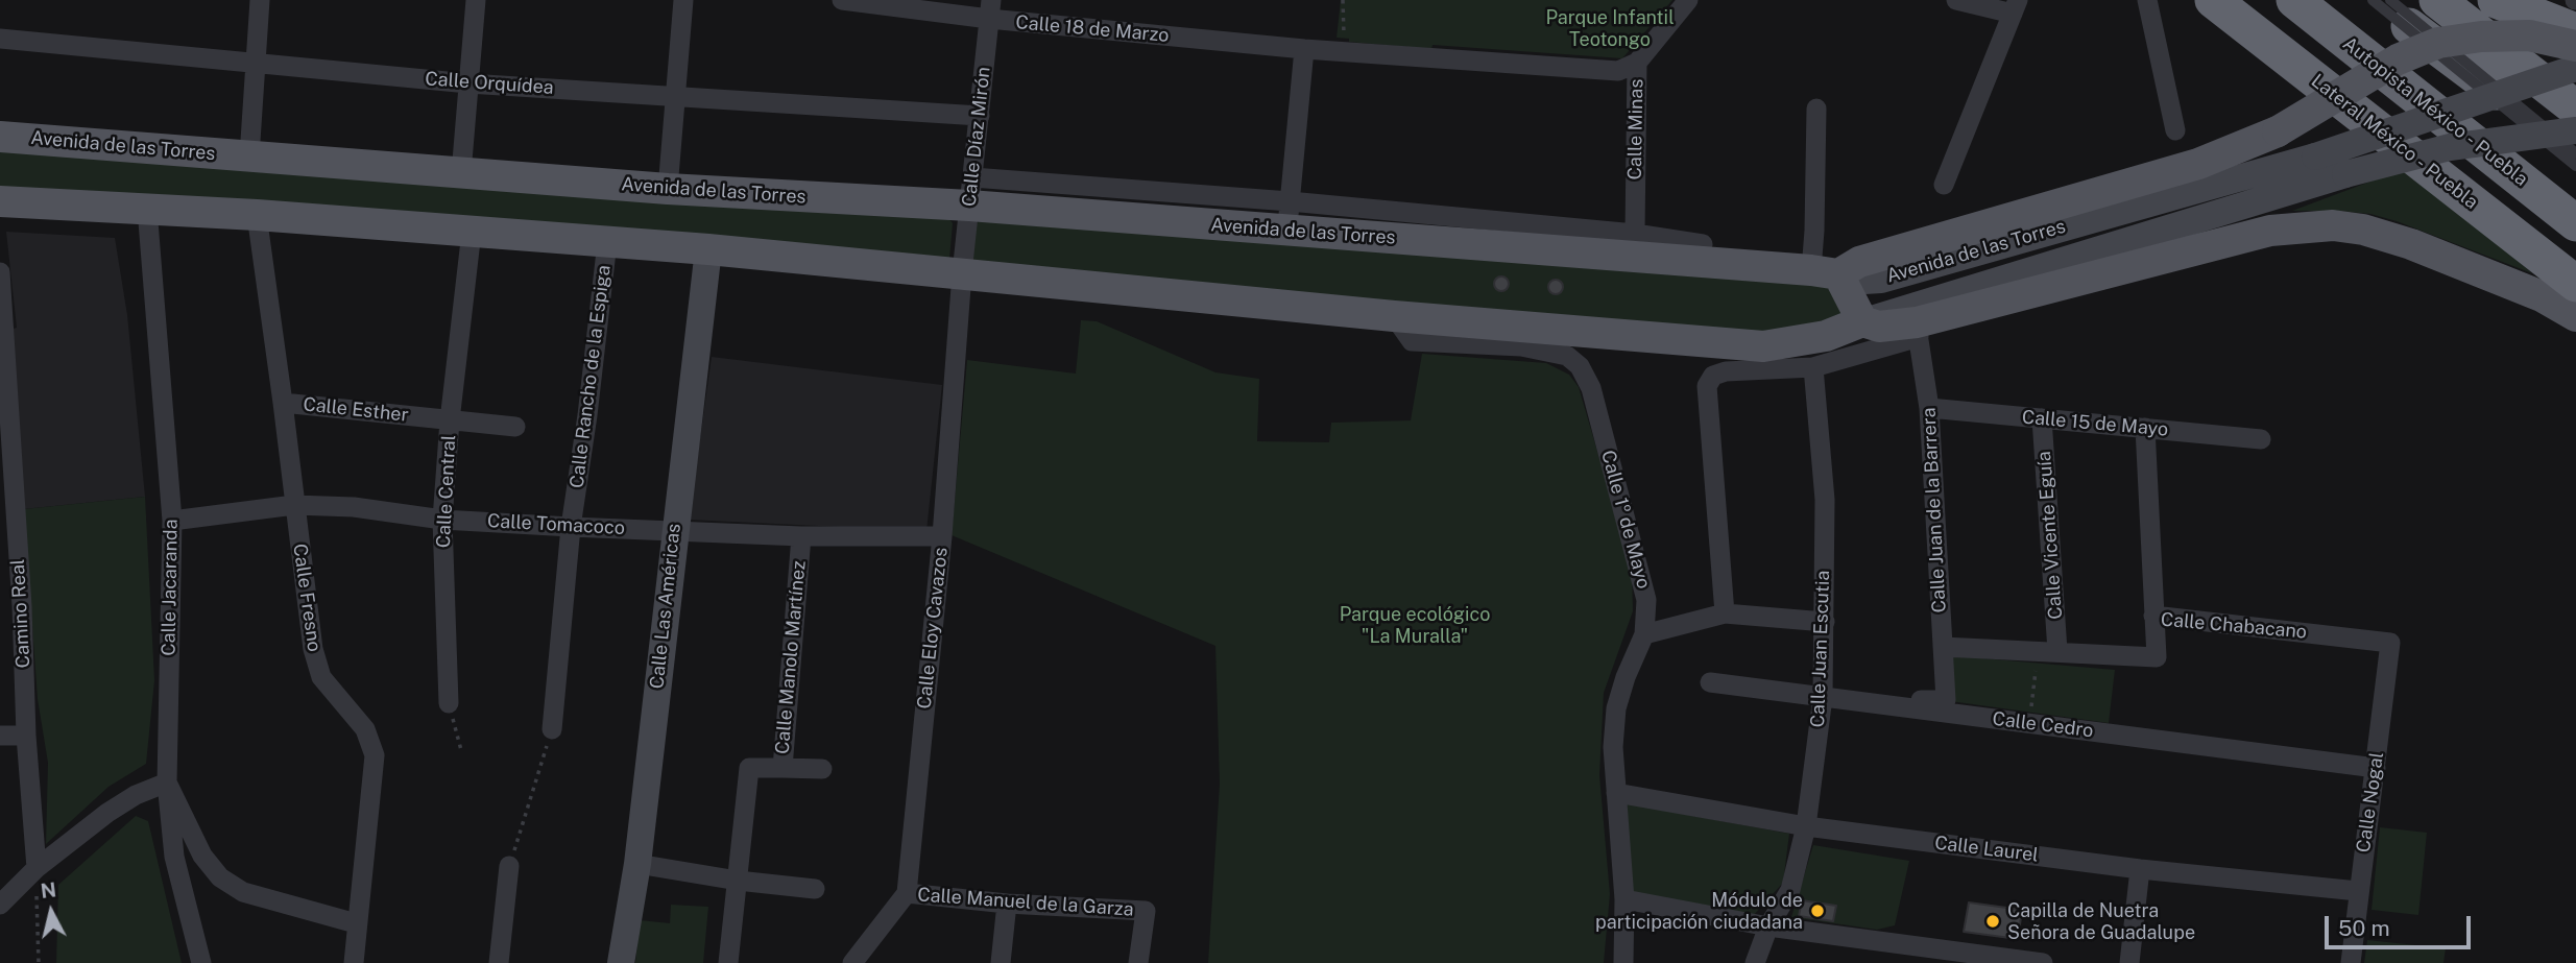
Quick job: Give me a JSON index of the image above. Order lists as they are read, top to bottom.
{
  "streets": {
    "highway": ["Autopista México - Puebla", "Lateral México - Puebla"],
    "main road": ["Avenida de las Torres", "Calle Las Américas"],
    "street": [
      "Calle 18 de Marzo",
      "Calle Orquídea",
      "Calle Minas",
      "Calle Díaz Mirón",
      "Calle Rancho de la Espiga",
      "Calle Esther",
      "Calle 15 de Mayo",
      "Calle Central",
      "Calle Juan de la Barrera",
      "Calle 1º de Mayo",
      "Calle Tomacoco",
      "Calle Vicente Eguía",
      "Calle Jacaranda",
      "Calle Fresno",
      "Camino Real",
      "Calle Chabacano",
      "Calle Eloy Cavazos",
      "Calle Juan Escutia",
      "Calle Manolo Martínez",
      "Calle Cedro",
      "Calle Nogal",
      "Calle Laurel",
      "Calle Manuel de la Garza"
    ]
  },
  "crossings": [
    ["Calle 18 de Marzo", "Calle Minas"],
    ["Calle 18 de Marzo", "Calle Díaz Mirón"],
    ["Calle Orquídea", "Calle Díaz Mirón"],
    ["Calle Díaz Mirón", "Avenida de las Torres"],
    ["Calle Díaz Mirón", "Calle Eloy Cavazos"],
    ["Avenida de las Torres", "Calle Rancho de la Espiga"],
    ["Avenida de las Torres", "Calle Central"],
    ["Avenida de las Torres", "Calle 1º de Mayo"],
    ["Avenida de las Torres", "Calle Jacaranda"],
    ["Avenida de las Torres", "Calle Fresno"],
    ["Avenida de las Torres", "Calle Las Américas"],
    ["Avenida de las Torres", "Calle Eloy Cavazos"],
    ["Calle Rancho de la Espiga", "Calle Tomacoco"],
    ["Calle Esther", "Calle Central"],
    ["Calle Esther", "Calle Fresno"],
    ["Calle 15 de Mayo", "Calle Juan de la Barrera"],
    ["Calle 15 de Mayo", "Calle Vicente Eguía"],
    ["Calle Central", "Calle Tomacoco"],
    ["Calle Juan de la Barrera", "Calle Chabacano"],
    ["Calle Juan de la Barrera", "Calle Cedro"],
    ["Calle 1º de Mayo", "Calle Laurel"],
    ["Calle Tomacoco", "Calle Jacaranda"],
    ["Calle Tomacoco", "Calle Fresno"],
    ["Calle Tomacoco", "Calle Las Américas"],
    ["Calle Tomacoco", "Calle Eloy Cavazos"],
    ["Calle Tomacoco", "Calle Manolo Martínez"],
    ["Calle Vicente Eguía", "Calle Chabacano"],
    ["Calle Chabacano", "Calle Nogal"],
    ["Calle Eloy Cavazos", "Calle Manuel de la Garza"],
    ["Calle Juan Escutia", "Calle Cedro"],
    ["Calle Juan Escutia", "Calle Laurel"],
    ["Calle Cedro", "Calle Nogal"],
    ["Calle Nogal", "Calle Laurel"]
  ],
  "parks": ["Parque Infantil Teotongo", "Parque ecológico \"La Muralla\""],
  "places": ["Módulo de participación ciudadana", "Capilla de Nuetra Señora de Guadalupe"],
  "scale_bar": "50 m",
  "north": "top"
}
